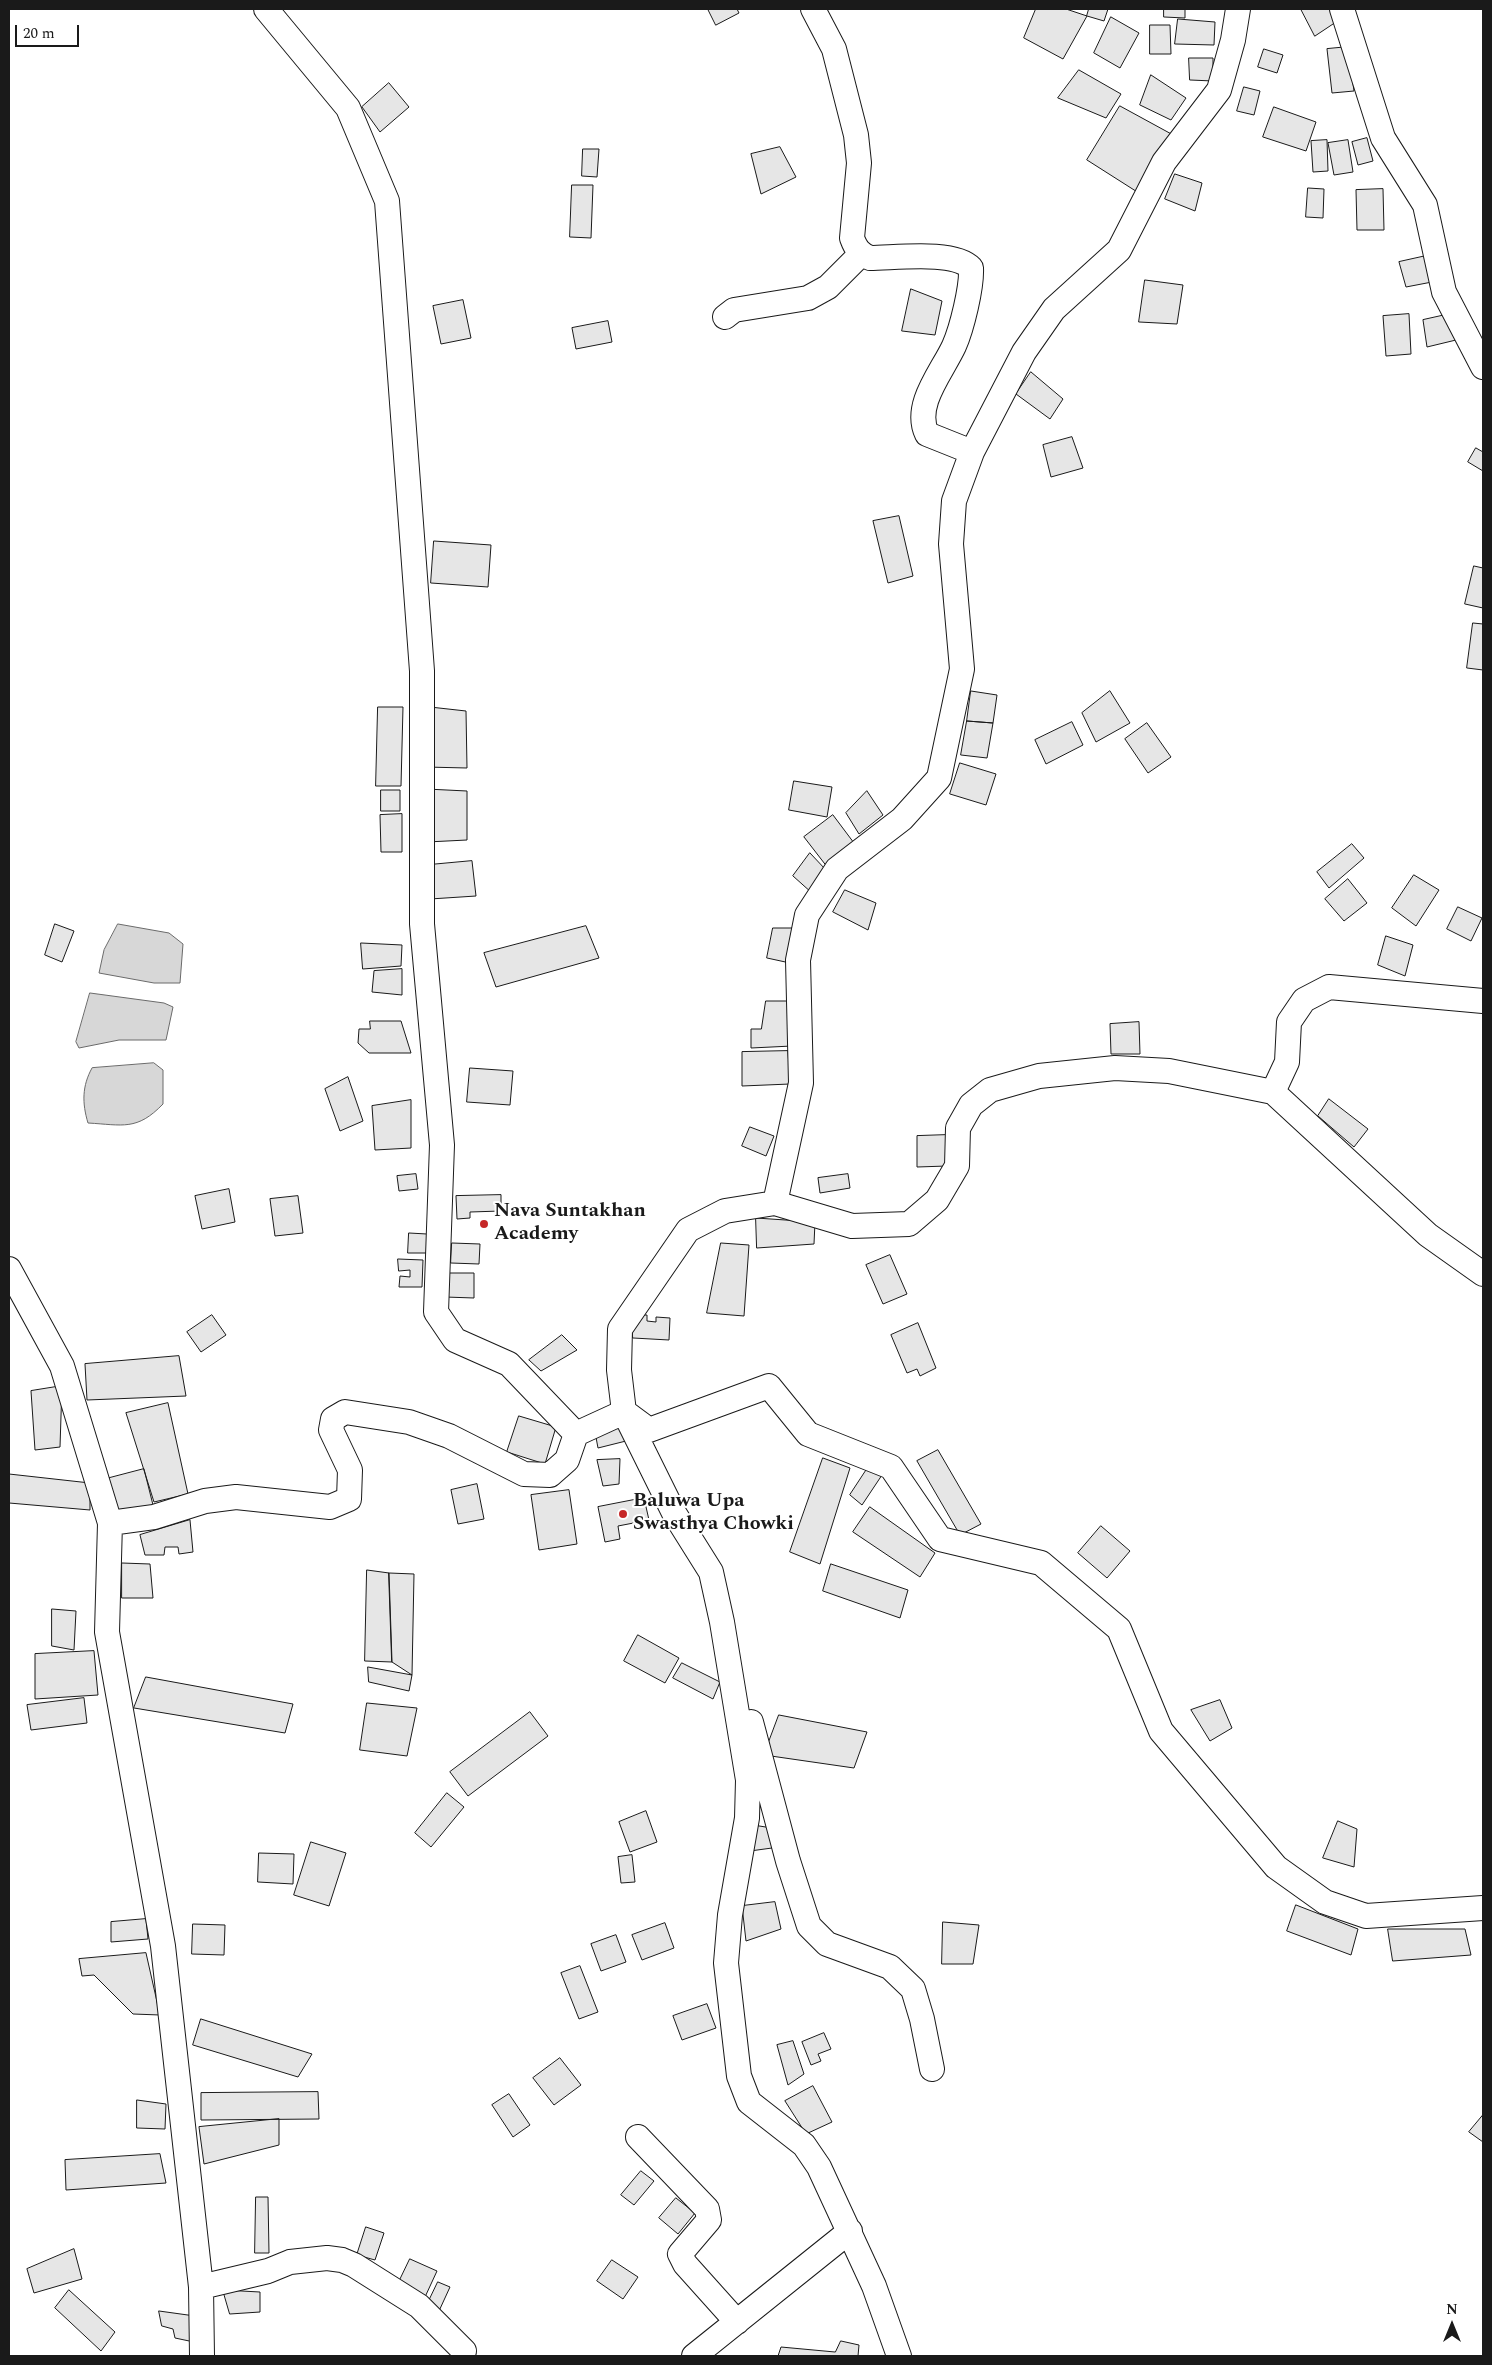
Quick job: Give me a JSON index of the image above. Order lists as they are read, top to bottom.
{
  "places": ["Nava Suntakhan Academy", "Baluwa Upa Swasthya Chowki"],
  "scale_bar": "20 m",
  "north": "top"
}
